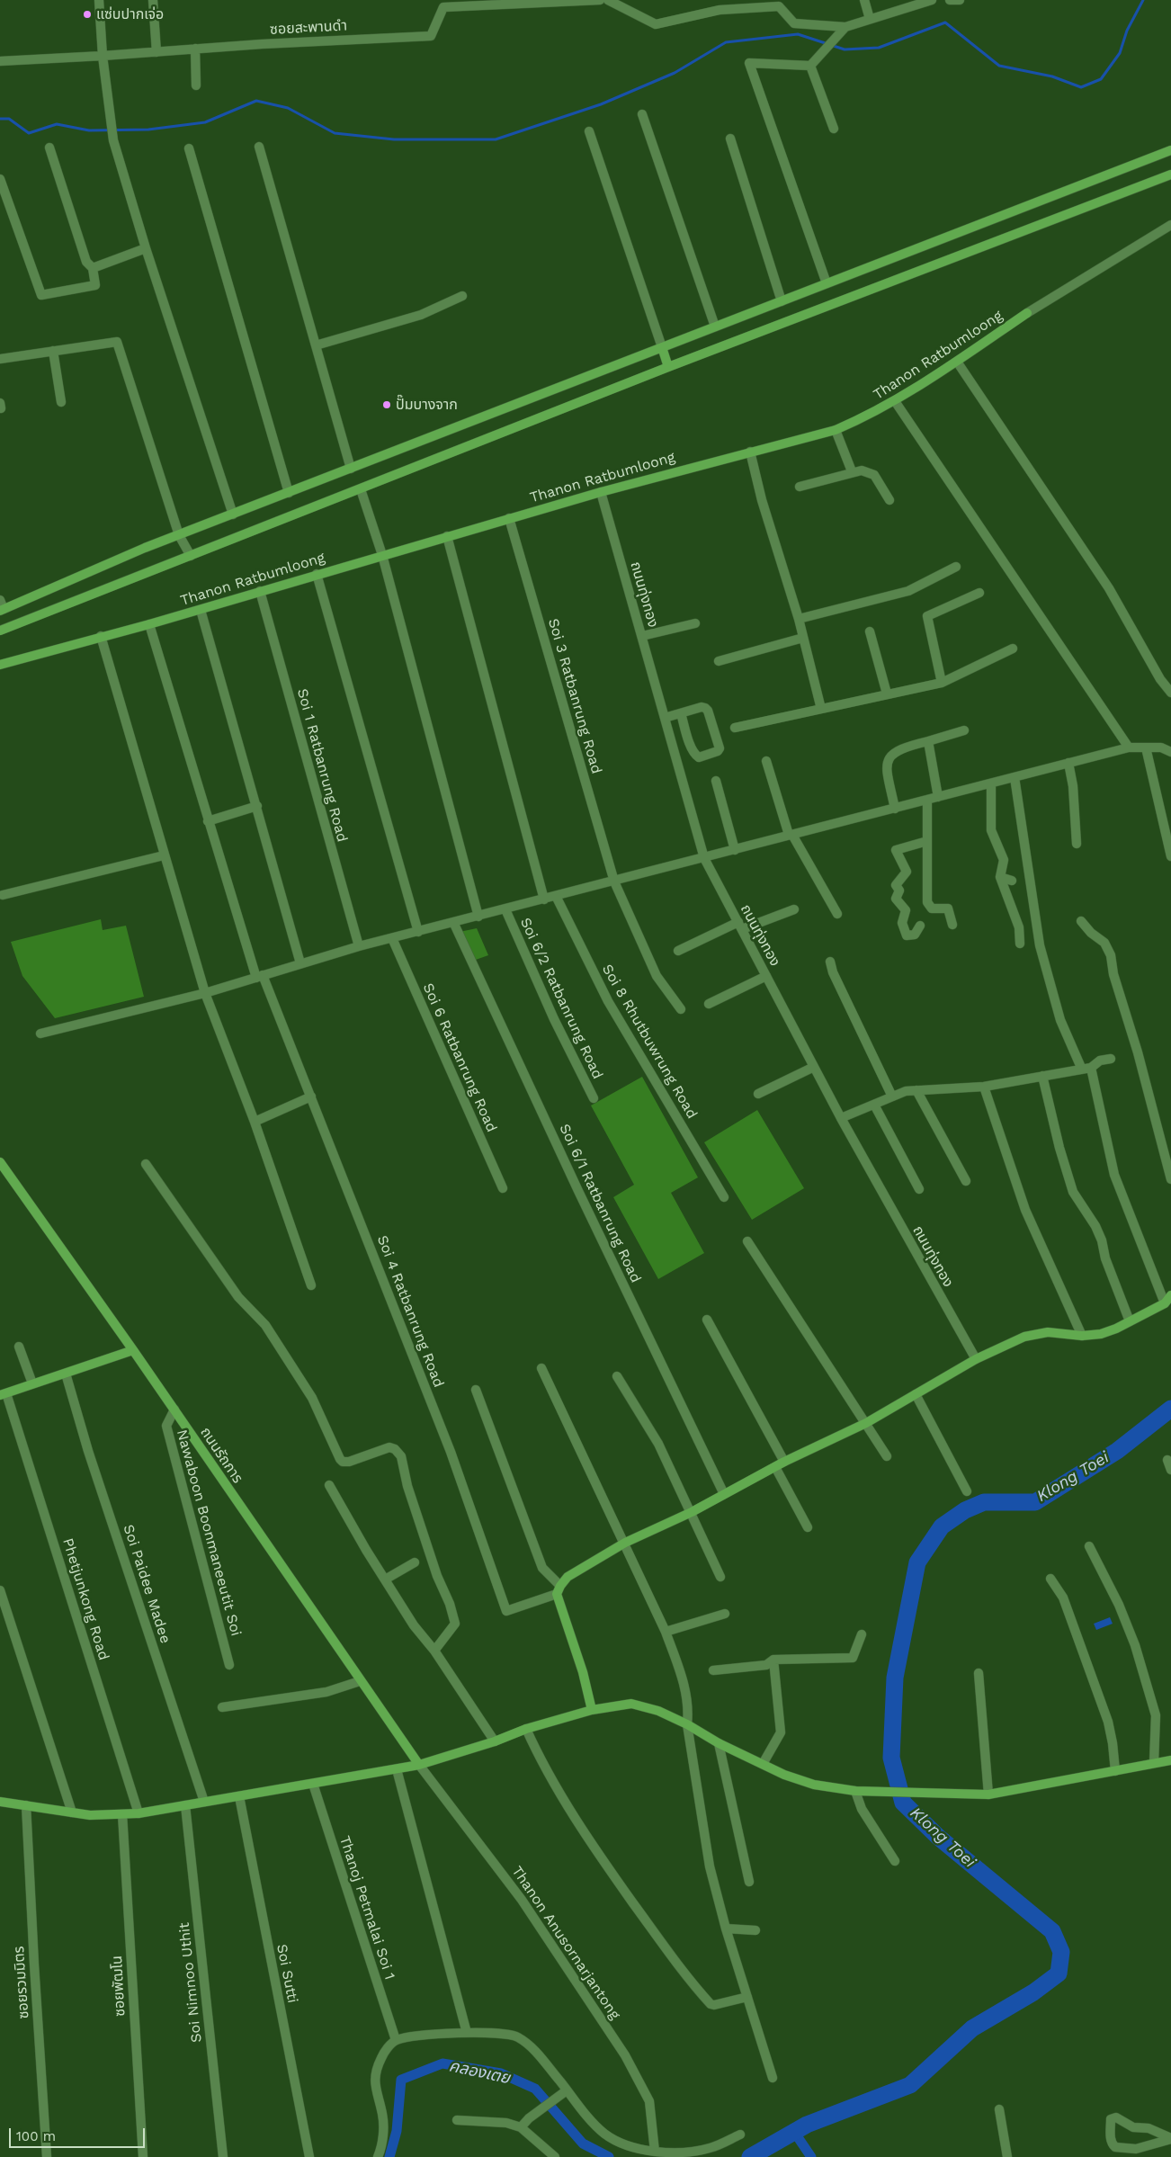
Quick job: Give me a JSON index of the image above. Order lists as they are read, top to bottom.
{
  "streets": {
    "street": [
      "ซอยสะพานดำ",
      "Thanon Ratbumloong",
      "ถนนทุ่งทอง",
      "Soi 3 Ratbanrung Road",
      "Soi 1 Ratbanrung Road",
      "Soi 6/2 Ratbanrung Road",
      "Soi 8 Rhutbuwrung Road",
      "Soi 6 Ratbanrung Road",
      "Soi 6/1 Ratbanrung Road",
      "Soi 4 Ratbanrung Road",
      "ถนนรัถการ",
      "Nawaboon Boonmaneeutit Soi",
      "Soi Paidee Madee",
      "Phetjunkong Road",
      "Thanoj Petmalai Soi 1",
      "Thanon Anusornarjantong",
      "Soi Sutti",
      "ซอยรวมมิตร",
      "Soi Nimnoo Uthit",
      "ซอยพัฒโน"
    ]
  },
  "crossings": [
    ["Thanon Ratbumloong", "ถนนทุ่งทอง"],
    ["Thanon Ratbumloong", "Soi 3 Ratbanrung Road"],
    ["Thanon Ratbumloong", "Soi 1 Ratbanrung Road"],
    ["Thanon Ratbumloong", "Soi 4 Ratbanrung Road"],
    ["ถนนรัถการ", "Nawaboon Boonmaneeutit Soi"],
    ["ถนนรัถการ", "Thanon Anusornarjantong"]
  ],
  "water": ["Klong Toei", "คลองเตย"],
  "places": ["แซ่บปากเจ่อ", "ปั๊มบางจาก"],
  "scale_bar": "100 m"
}
